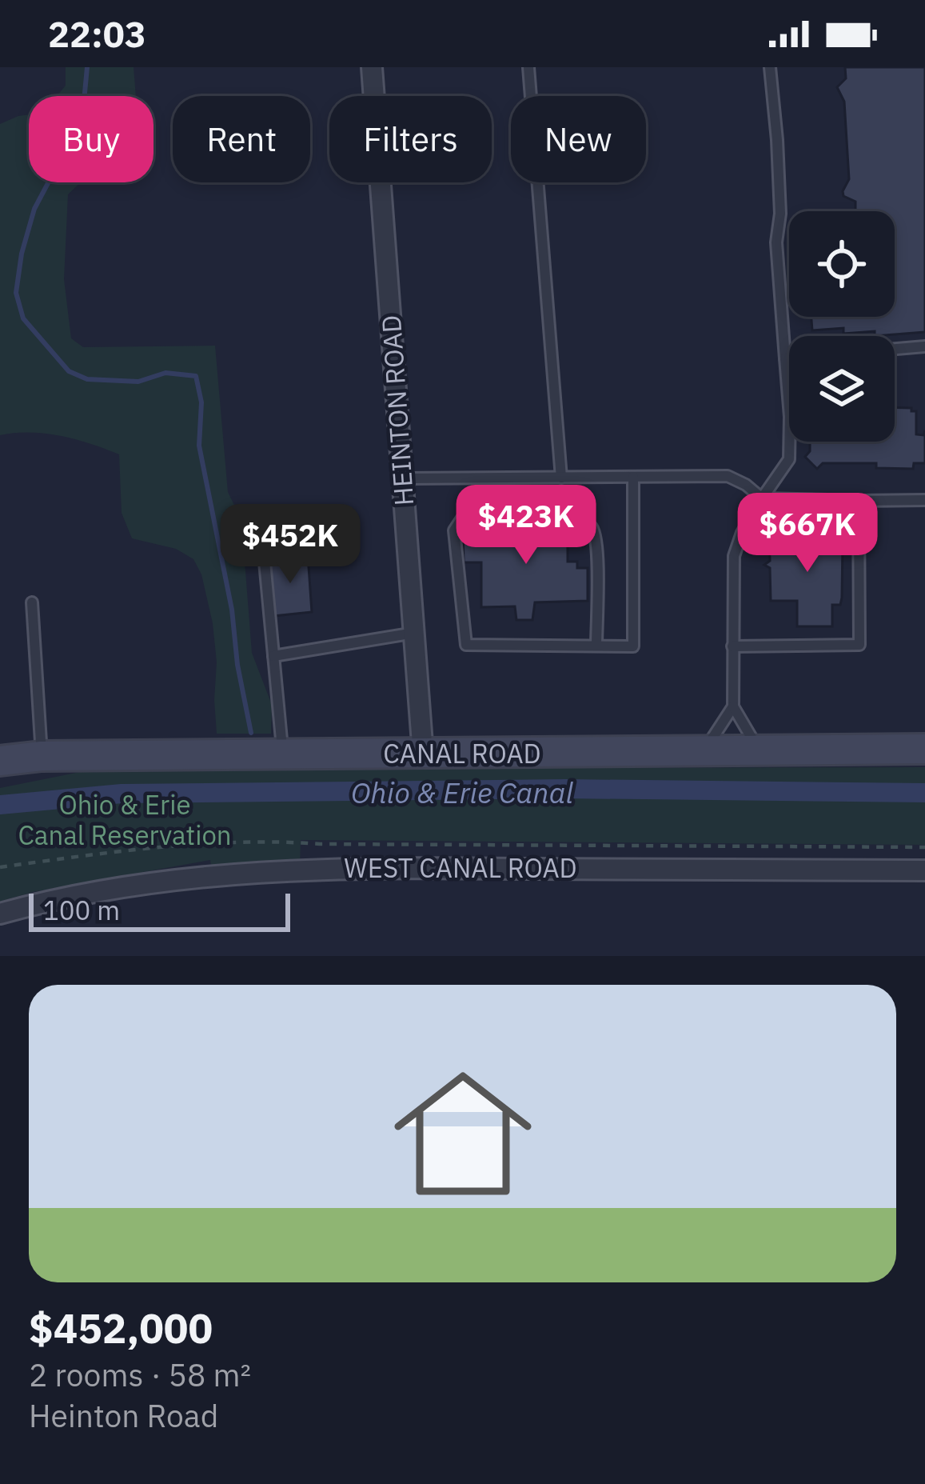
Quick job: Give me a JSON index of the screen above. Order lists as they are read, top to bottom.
{
  "streets": {
    "main road": ["CANAL ROAD"],
    "street": ["HEINTON ROAD", "WEST CANAL ROAD"]
  },
  "crossings": [
    ["HEINTON ROAD", "CANAL ROAD"]
  ],
  "water": ["Ohio & Erie Canal"],
  "parks": ["Ohio & Erie Canal Reservation"],
  "scale_bar": "100 m",
  "page": {
    "status": "22:03",
    "chip": [
      "Buy",
      "Rent",
      "Filters",
      "New"
    ],
    "price": ["$423K", "$667K", "$452K"],
    "scale": "100 m",
    "list": [
      {
        "name": "$452,000",
        "note": "2 rooms · 58 m² · Heinton Road"
      }
    ]
  }
}
